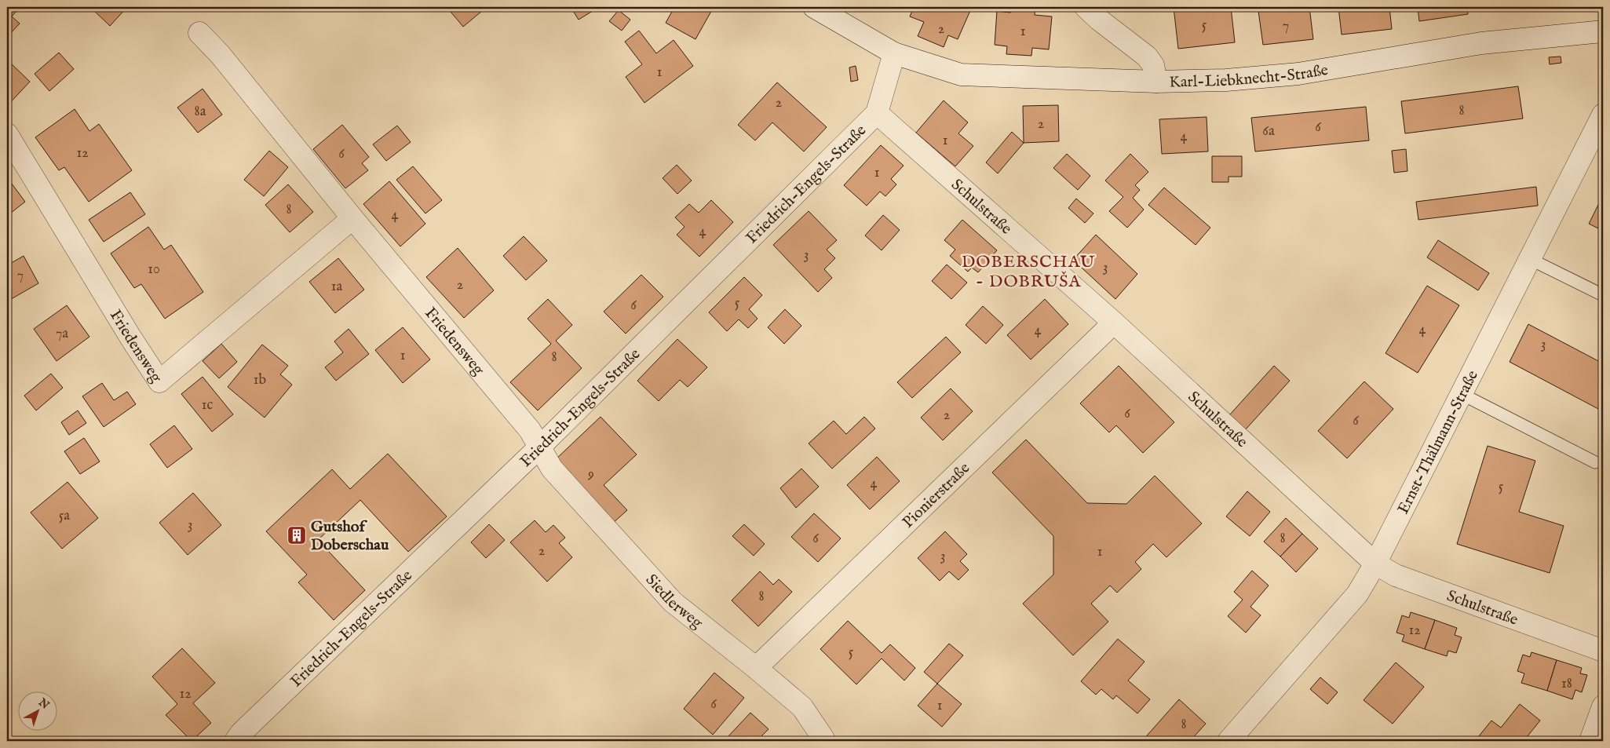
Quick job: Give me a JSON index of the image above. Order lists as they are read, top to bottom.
{
  "streets": {
    "street": [
      "Karl-Liebknecht-Straße",
      "Friedrich-Engels-Straße",
      "Schulstraße",
      "Friedensweg",
      "Ernst-Thälmann-Straße",
      "Pionierstraße",
      "Siedlerweg"
    ]
  },
  "crossings": [
    ["Karl-Liebknecht-Straße", "Friedrich-Engels-Straße"],
    ["Friedrich-Engels-Straße", "Schulstraße"],
    ["Friedrich-Engels-Straße", "Friedensweg"],
    ["Friedrich-Engels-Straße", "Siedlerweg"],
    ["Schulstraße", "Ernst-Thälmann-Straße"],
    ["Schulstraße", "Pionierstraße"],
    ["Friedensweg", "Siedlerweg"],
    ["Pionierstraße", "Siedlerweg"]
  ],
  "districts": ["DOBERSCHAU - DOBRUŠA"],
  "places": {
    "building": ["Gutshof Doberschau"]
  },
  "house_numbers": [
    "5",
    "7",
    "2",
    "1",
    "1",
    "2",
    "8",
    "8a",
    "2",
    "6",
    "6a",
    "4",
    "1",
    "12",
    "6",
    "1",
    "8",
    "4",
    "4",
    "3",
    "3",
    "10",
    "7",
    "2",
    "1a",
    "5",
    "6",
    "4",
    "4",
    "7a",
    "3",
    "1",
    "8",
    "1b",
    "1c",
    "6",
    "2",
    "6",
    "9",
    "4",
    "5",
    "5a",
    "3",
    "6",
    "8",
    "2",
    "1",
    "3",
    "8",
    "12",
    "5",
    "18",
    "12",
    "6",
    "1",
    "8"
  ],
  "north": "top right"
}
